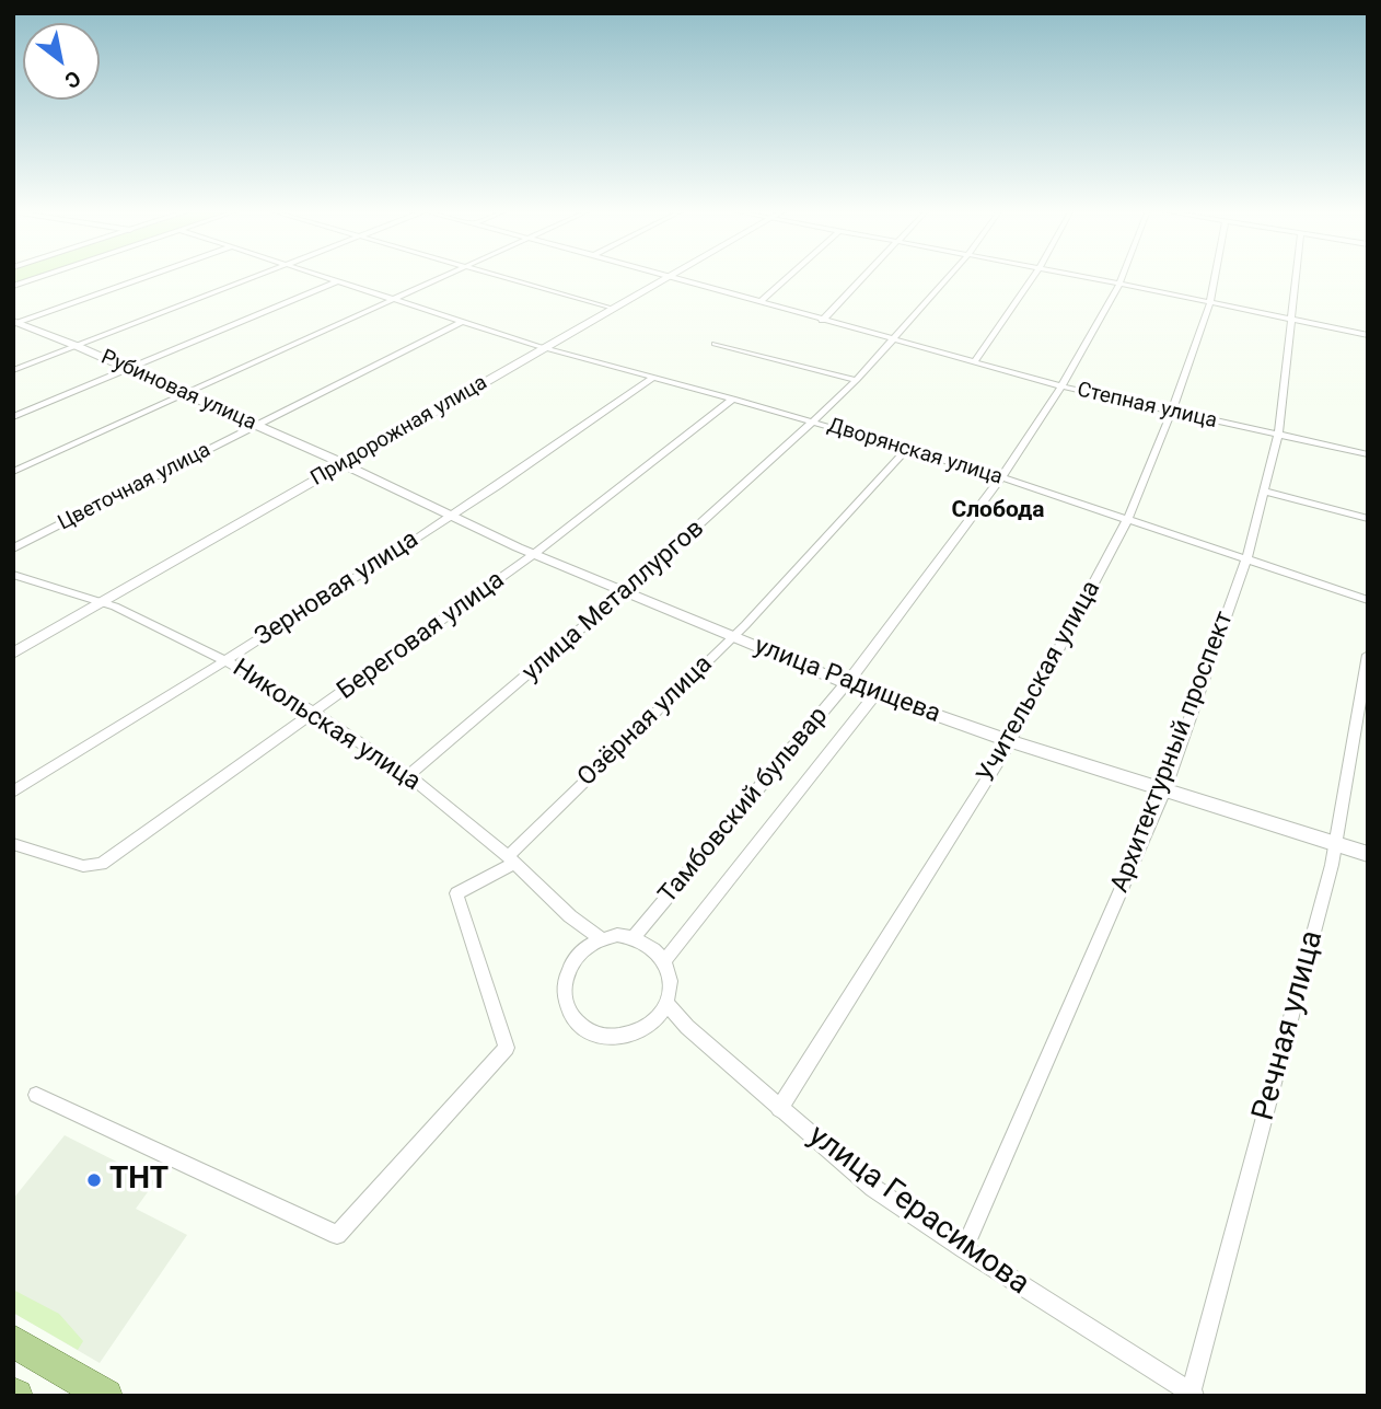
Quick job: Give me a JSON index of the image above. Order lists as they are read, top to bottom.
{
  "streets": {
    "street": [
      "Рубиновая улица",
      "Степная улица",
      "Придорожная улица",
      "Дворянская улица",
      "Цветочная улица",
      "Зерновая улица",
      "улица Металлургов",
      "Береговая улица",
      "улица Радищева",
      "Учительская улица",
      "Озёрная улица",
      "Никольская улица",
      "Архитектурный проспект",
      "Тамбовский бульвар",
      "Речная улица",
      "улица Герасимова"
    ]
  },
  "crossings": [
    ["Рубиновая улица", "Придорожная улица"],
    ["Рубиновая улица", "Цветочная улица"],
    ["Рубиновая улица", "улица Радищева"],
    ["Степная улица", "Придорожная улица"],
    ["Степная улица", "Учительская улица"],
    ["Степная улица", "Архитектурный проспект"],
    ["Степная улица", "Тамбовский бульвар"],
    ["Придорожная улица", "Дворянская улица"],
    ["Придорожная улица", "улица Радищева"],
    ["Придорожная улица", "Никольская улица"],
    ["Дворянская улица", "Цветочная улица"],
    ["Дворянская улица", "Зерновая улица"],
    ["Дворянская улица", "улица Металлургов"],
    ["Дворянская улица", "Береговая улица"],
    ["Дворянская улица", "Учительская улица"],
    ["Дворянская улица", "Озёрная улица"],
    ["Дворянская улица", "Архитектурный проспект"],
    ["Дворянская улица", "Тамбовский бульвар"],
    ["Зерновая улица", "улица Радищева"],
    ["Зерновая улица", "Никольская улица"],
    ["улица Металлургов", "улица Радищева"],
    ["улица Металлургов", "Никольская улица"],
    ["Береговая улица", "улица Радищева"],
    ["Береговая улица", "Никольская улица"],
    ["улица Радищева", "Учительская улица"],
    ["улица Радищева", "Озёрная улица"],
    ["улица Радищева", "Архитектурный проспект"],
    ["улица Радищева", "Тамбовский бульвар"],
    ["улица Радищева", "Речная улица"],
    ["Учительская улица", "улица Герасимова"],
    ["Озёрная улица", "Никольская улица"],
    ["Никольская улица", "Тамбовский бульвар"],
    ["Никольская улица", "улица Герасимова"],
    ["Архитектурный проспект", "улица Герасимова"],
    ["Тамбовский бульвар", "улица Герасимова"],
    ["Речная улица", "улица Герасимова"]
  ],
  "districts": ["Слобода"],
  "places": ["ТНТ"],
  "north": "bottom right"
}
